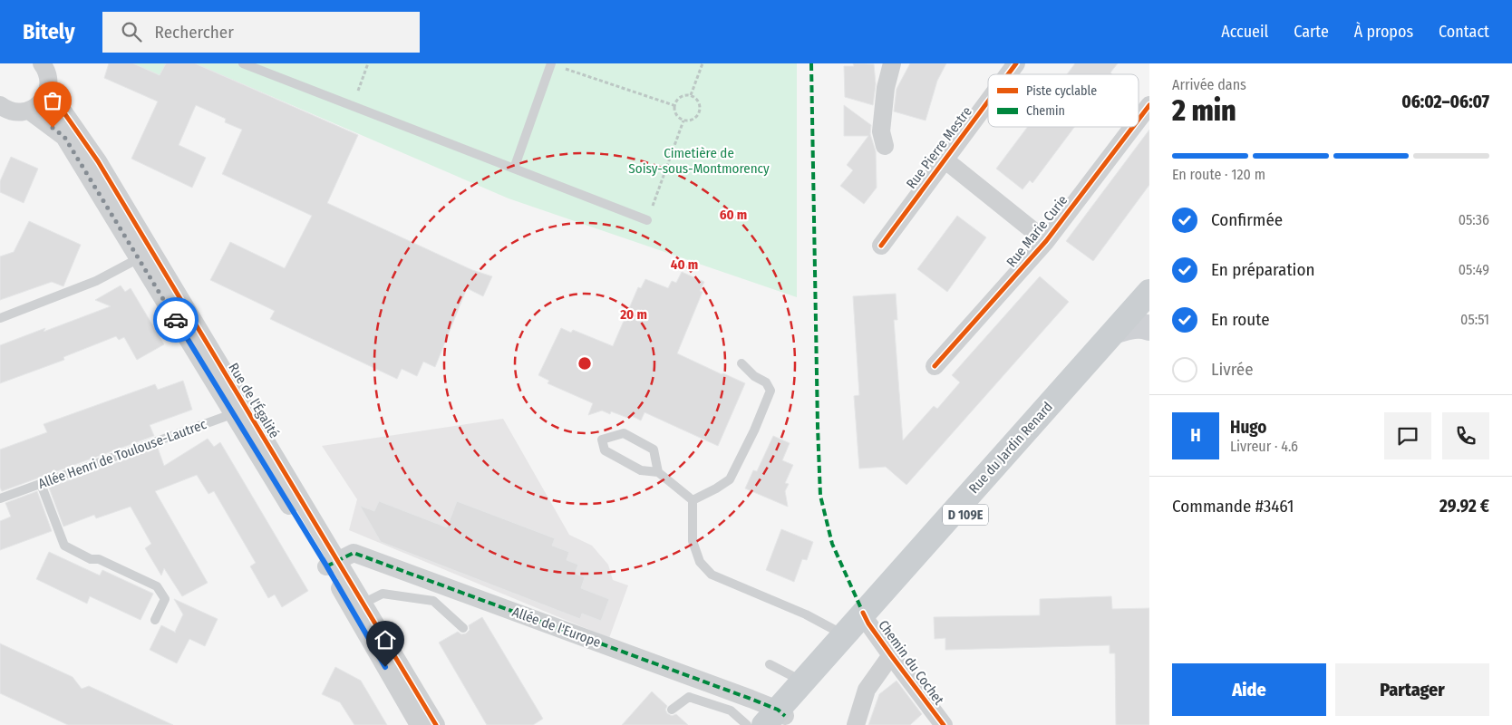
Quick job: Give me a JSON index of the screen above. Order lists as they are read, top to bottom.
{
  "streets": {
    "main road": ["Rue du Jardin Renard", "D 109E"],
    "street": [
      "Rue Pierre Mestre",
      "Rue Marie Curie",
      "Rue de l'Égalité",
      "Allée de l'Europe",
      "Chemin du Cochet"
    ],
    "lane": ["Allée Henri de Toulouse-Lautrec"]
  },
  "crossings": [
    ["Rue de l'Égalité", "Allée Henri de Toulouse-Lautrec"],
    ["Rue de l'Égalité", "Allée de l'Europe"],
    ["Rue du Jardin Renard", "Allée de l'Europe"],
    ["Rue du Jardin Renard", "Chemin du Cochet"]
  ],
  "parks": ["Cimetière de Soisy-sous-Montmorency"],
  "legend": ["Piste cyclable", "Chemin"],
  "page": {
    "header": "Bitely",
    "search": "Rechercher",
    "nav": [
      "Accueil",
      "Carte",
      "À propos",
      "Contact"
    ],
    "heading": ["2 min", "Arrivée dans", "06:02–06:07"],
    "panel": [
      "Hugo",
      "Livreur · 4.6",
      "Commande #3461",
      "29.92 €"
    ],
    "bar": "En route · 120 m",
    "list": [
      ["Confirmée", "05:36"],
      ["En préparation", "05:49"],
      ["En route", "05:51"],
      "Livrée"
    ],
    "round": "H",
    "buttons": ["Aide", "Partager"]
  },
  "rings": ["60 m", "40 m", "20 m"]
}
